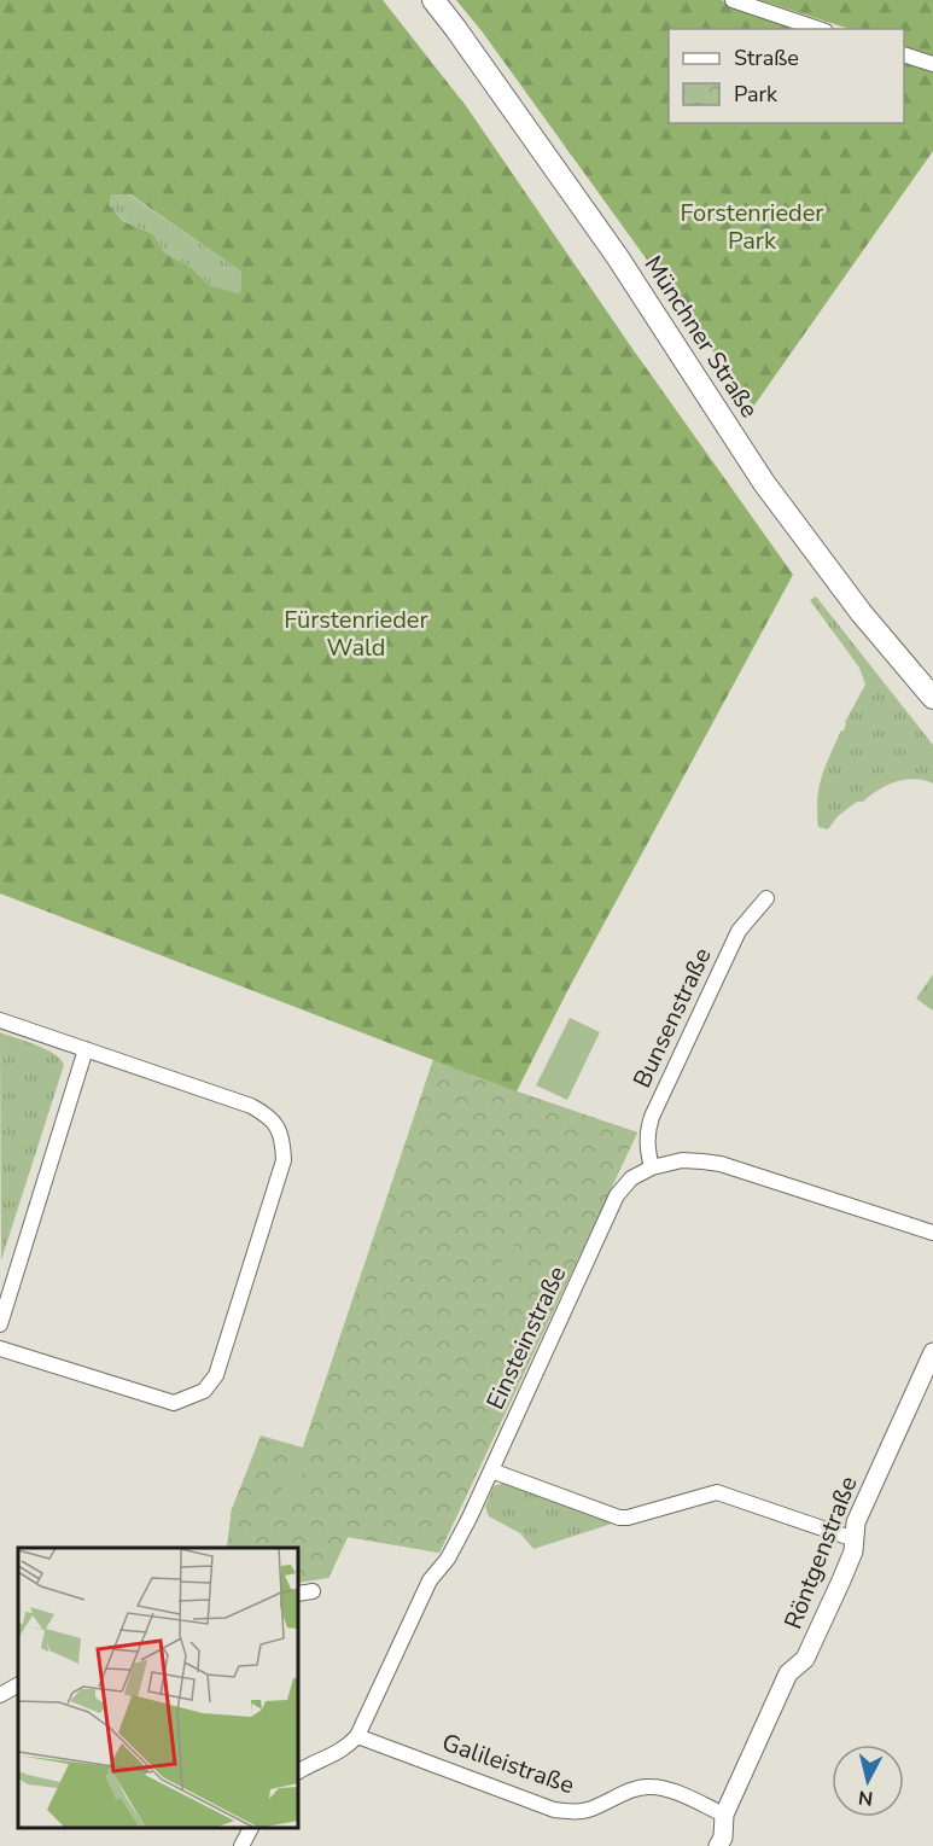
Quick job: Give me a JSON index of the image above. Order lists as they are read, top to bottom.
{
  "streets": {
    "main road": ["Münchner Straße"],
    "street": [
      "Bunsenstraße",
      "Einsteinstraße",
      "Röntgenstraße",
      "Galileistraße"
    ]
  },
  "crossings": [
    ["Bunsenstraße", "Einsteinstraße"],
    ["Einsteinstraße", "Galileistraße"],
    ["Röntgenstraße", "Galileistraße"]
  ],
  "parks": ["Forstenrieder Park", "Fürstenrieder Wald"],
  "legend": ["Straße", "Park"],
  "north": "bottom"
}
